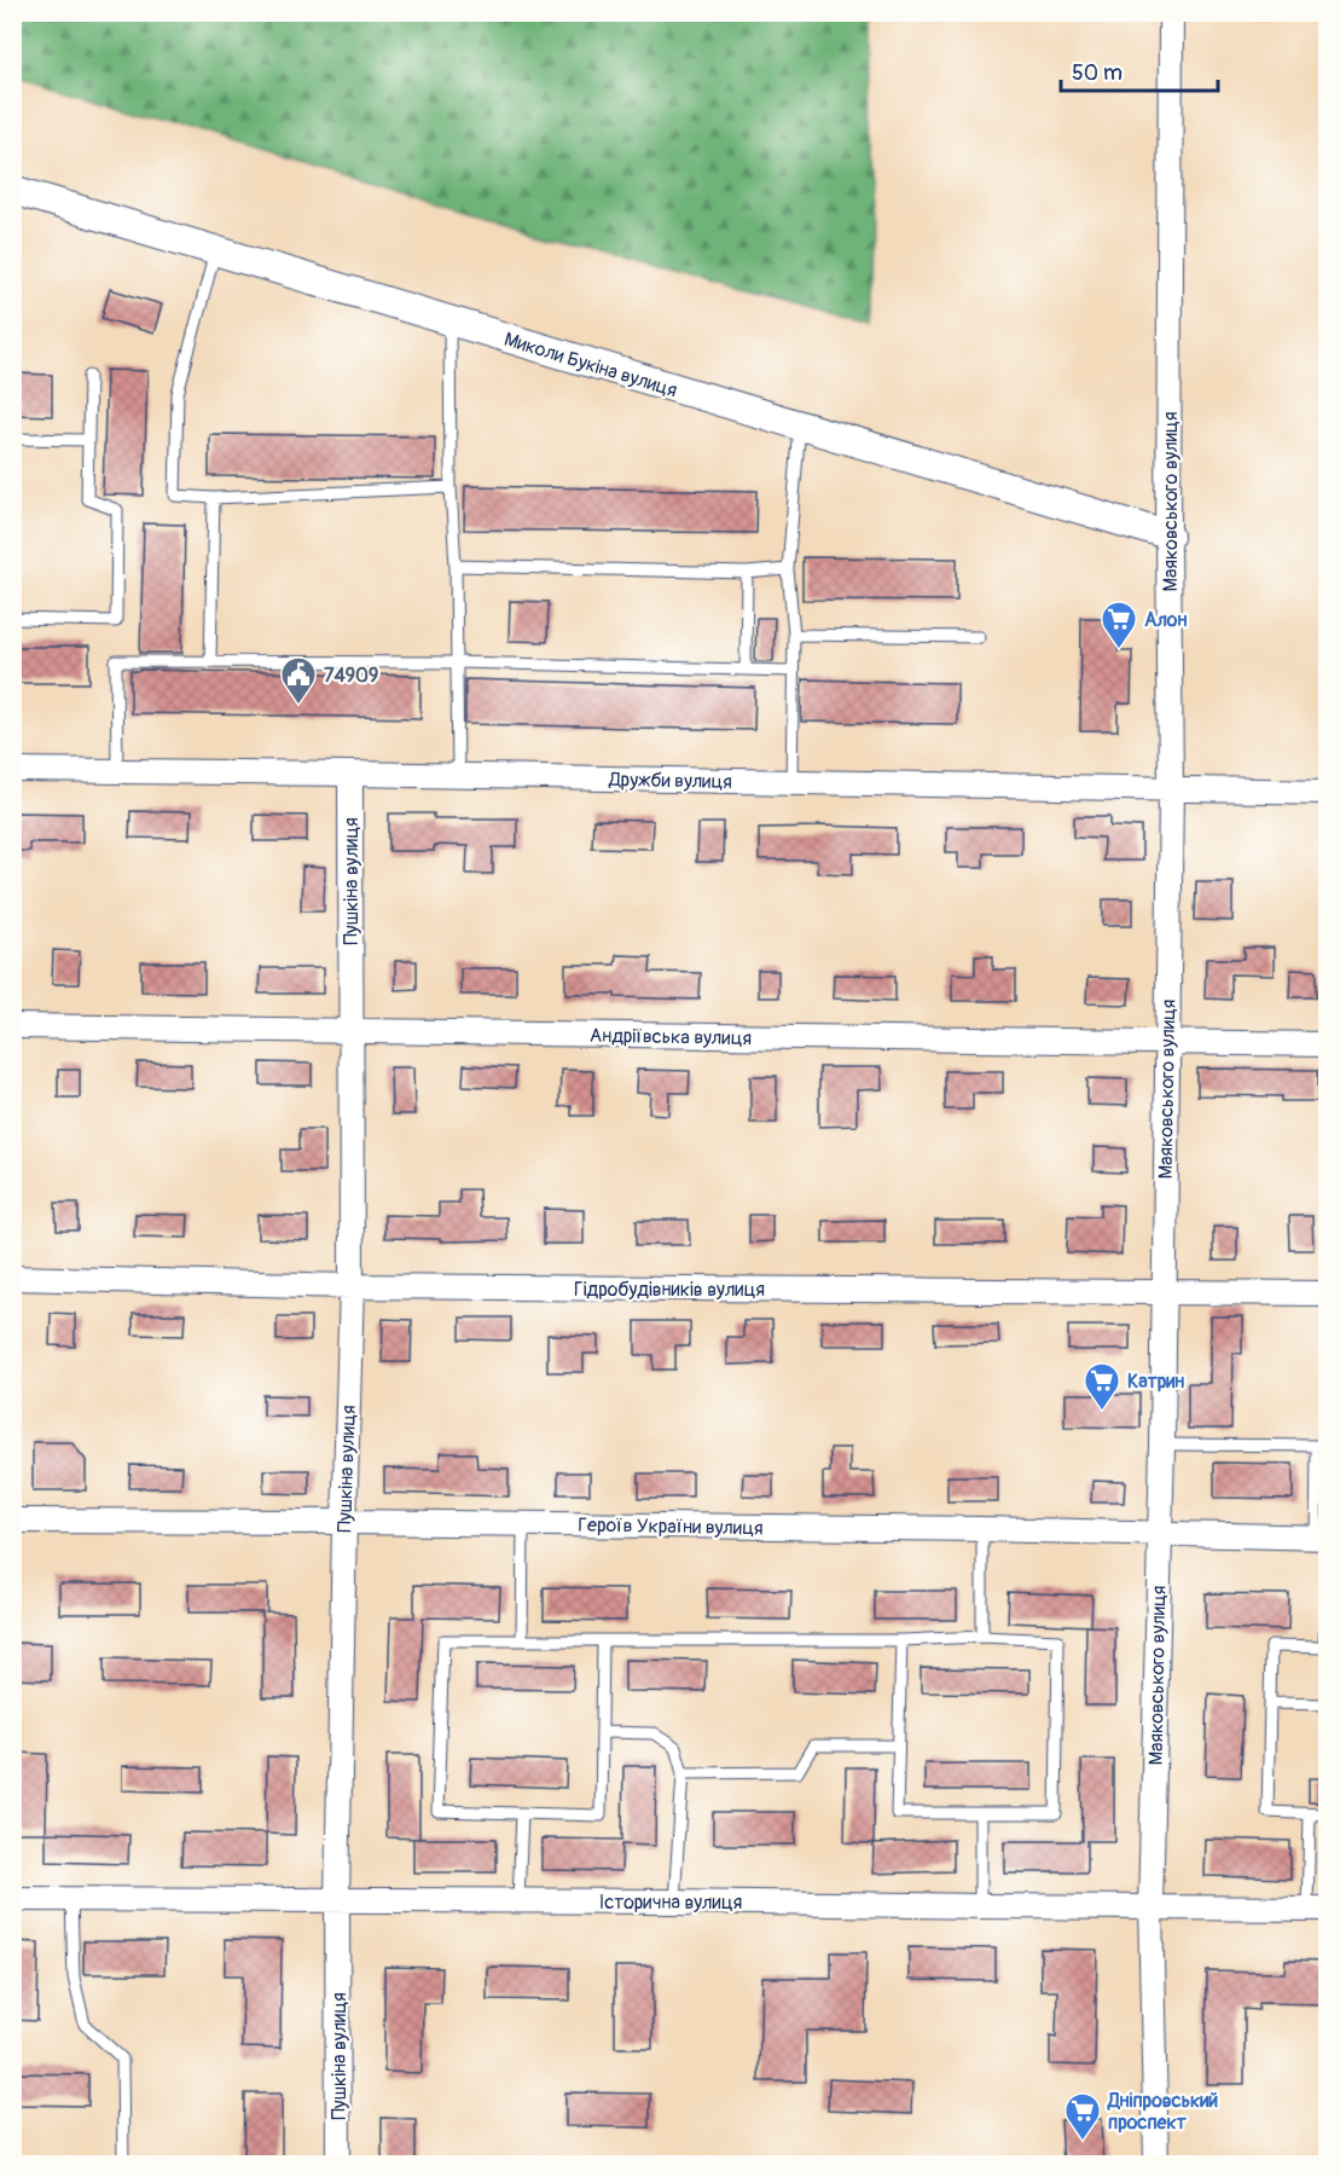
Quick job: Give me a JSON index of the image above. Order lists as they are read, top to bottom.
{
  "streets": {
    "street": [
      "Миколи Букіна вулиця",
      "Маяковського вулиця",
      "Дружби вулиця",
      "Пушкіна вулиця",
      "Андріївська вулиця",
      "Гідробудівників вулиця",
      "Героїв України вулиця",
      "Історична вулиця"
    ]
  },
  "crossings": [
    ["Миколи Букіна вулиця", "Маяковського вулиця"],
    ["Маяковського вулиця", "Дружби вулиця"],
    ["Маяковського вулиця", "Андріївська вулиця"],
    ["Маяковського вулиця", "Гідробудівників вулиця"],
    ["Маяковського вулиця", "Героїв України вулиця"],
    ["Маяковського вулиця", "Історична вулиця"],
    ["Дружби вулиця", "Пушкіна вулиця"],
    ["Пушкіна вулиця", "Андріївська вулиця"],
    ["Пушкіна вулиця", "Гідробудівників вулиця"],
    ["Пушкіна вулиця", "Героїв України вулиця"],
    ["Пушкіна вулиця", "Історична вулиця"]
  ],
  "places": {
    "supermarket": ["Алон", "Катрин", "Дніпровський проспект"],
    "public building": ["74909"]
  },
  "scale_bar": "50 m"
}
